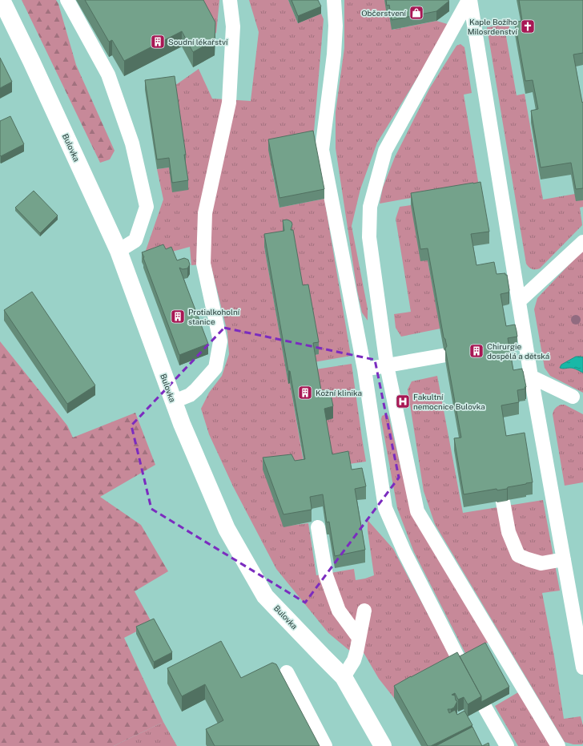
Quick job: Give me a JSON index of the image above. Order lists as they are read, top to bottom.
{
  "streets": {
    "street": ["Bulovka"]
  },
  "places": {
    "shop": ["Občerstvení"],
    "church": ["Kaple Božího Milosrdenství"],
    "building": [
      "Soudní lékařství",
      "Protialkoholní stanice",
      "Chirurgie dospělá a dětská",
      "Kožní klinika"
    ],
    "hospital": ["Fakultní nemocnice Bulovka"]
  }
}
